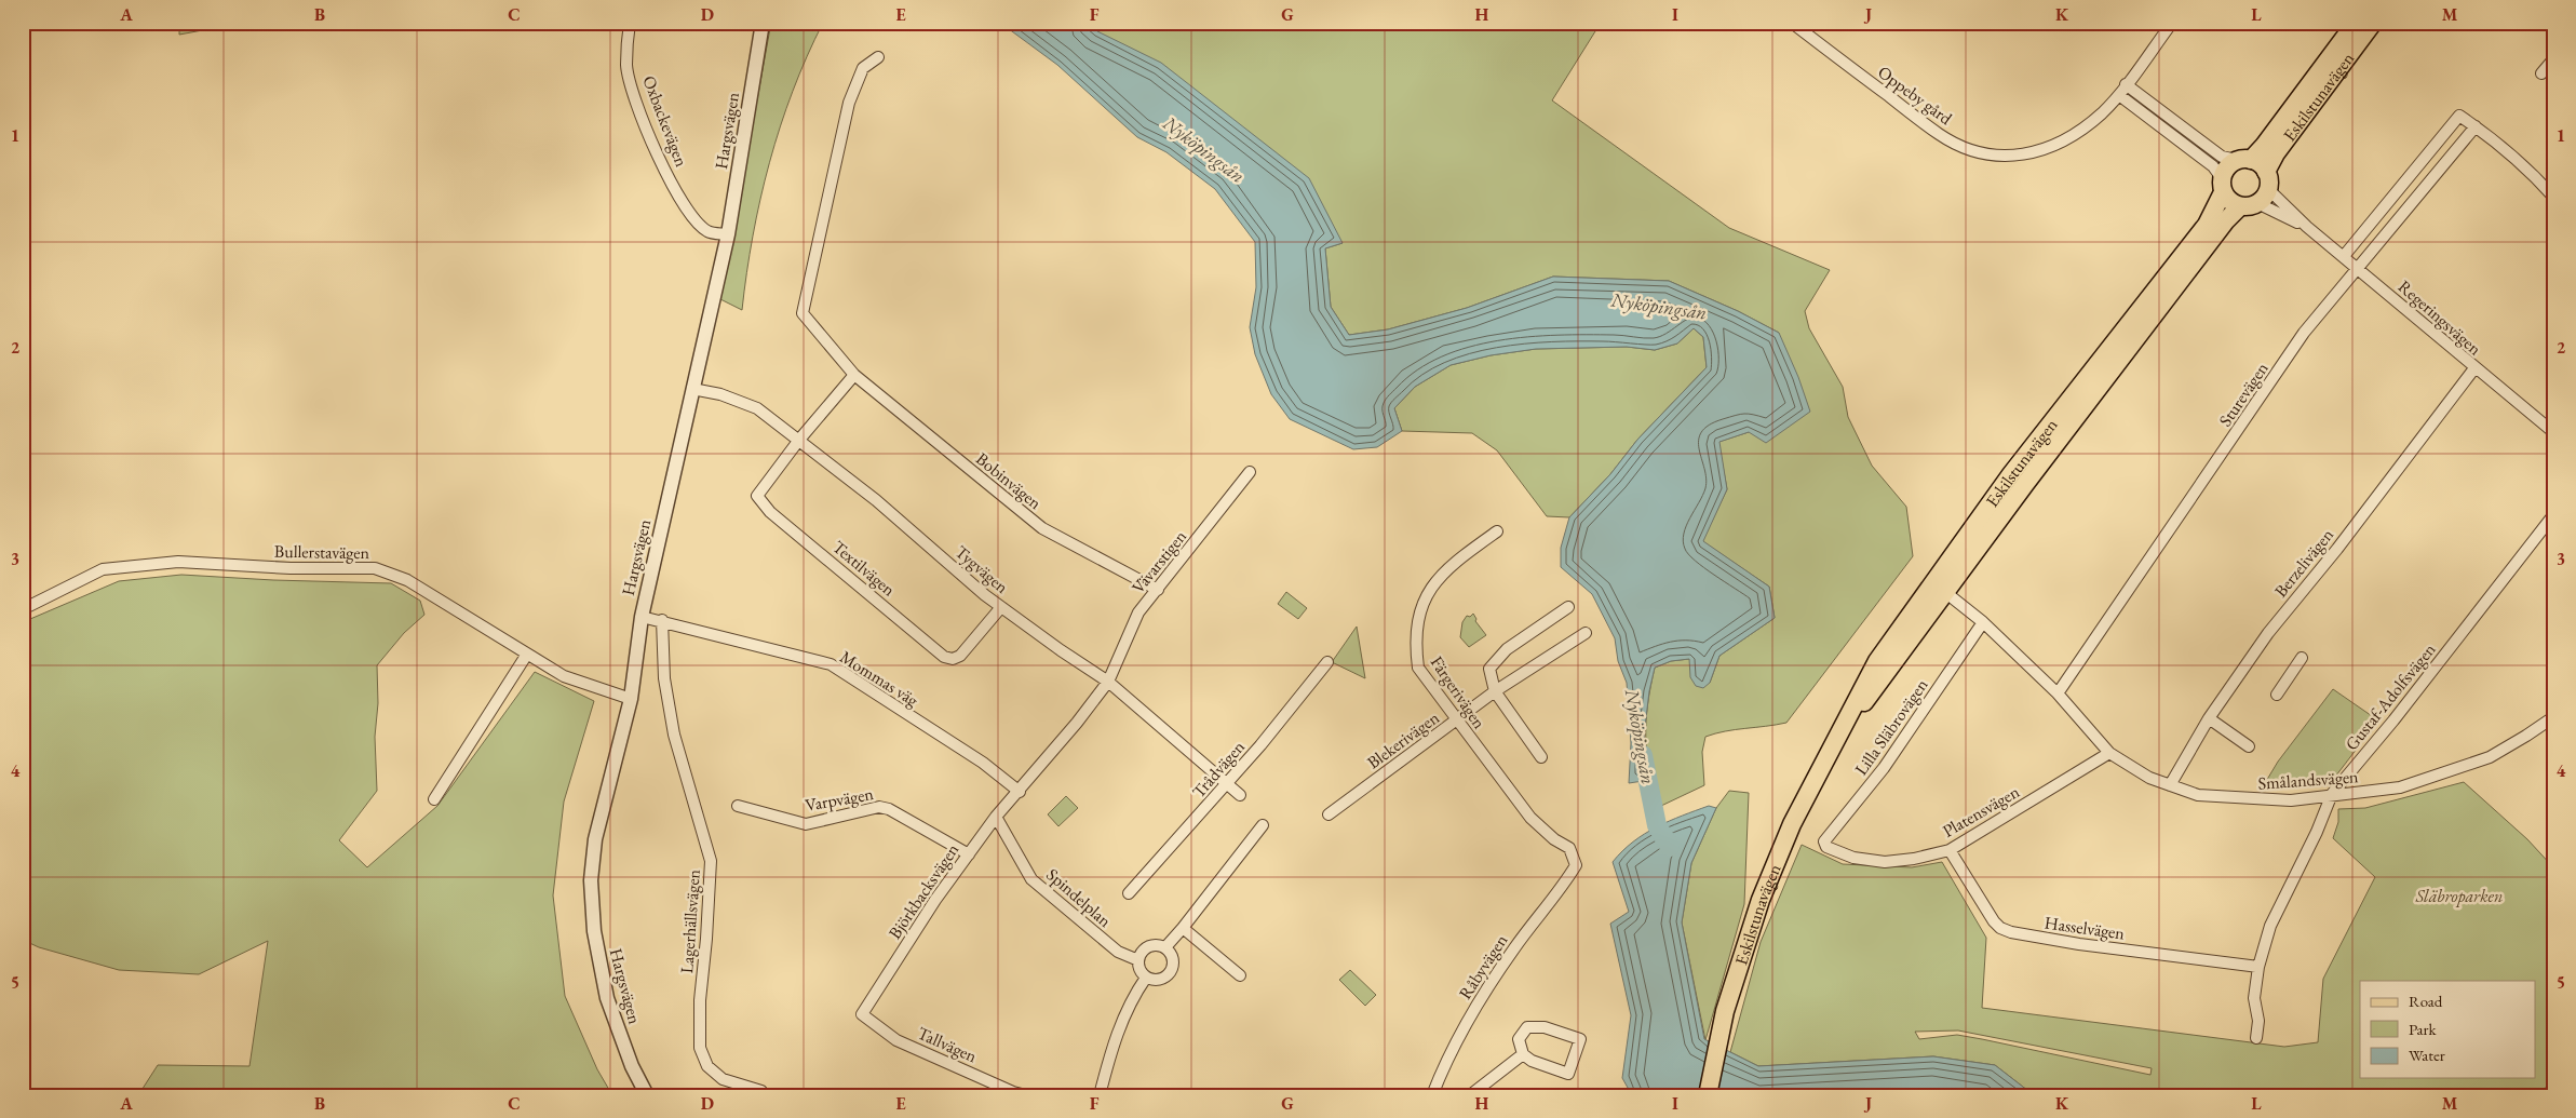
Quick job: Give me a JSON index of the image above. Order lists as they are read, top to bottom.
{
  "streets": {
    "main road": ["Eskilstunavägen"],
    "street": [
      "Oppeby gård",
      "Oxbackevägen",
      "Hargsvägen",
      "Regeringsvägen",
      "Sturevägen",
      "Bobinvägen",
      "Bullerstavägen",
      "Vävarstigen",
      "Berzelivägen",
      "Textilvägen",
      "Tygvägen",
      "Mommas väg",
      "Färgerivägen",
      "Gustaf-Adolfsvägen",
      "Lilla Släbrovägen",
      "Blekerivägen",
      "Trådvägen",
      "Smålandsvägen",
      "Varpvägen",
      "Platensvägen",
      "Björkbacksvägen",
      "Spindelplan",
      "Lagerhällsvägen",
      "Hasselvägen",
      "Råbyvägen",
      "Tallvägen"
    ]
  },
  "crossings": [
    ["Eskilstunavägen", "Regeringsvägen"],
    ["Eskilstunavägen", "Smålandsvägen"],
    ["Oxbackevägen", "Hargsvägen"],
    ["Hargsvägen", "Bullerstavägen"],
    ["Hargsvägen", "Tygvägen"],
    ["Hargsvägen", "Mommas väg"],
    ["Regeringsvägen", "Sturevägen"],
    ["Regeringsvägen", "Berzelivägen"],
    ["Sturevägen", "Smålandsvägen"],
    ["Bobinvägen", "Vävarstigen"],
    ["Vävarstigen", "Tygvägen"],
    ["Berzelivägen", "Smålandsvägen"],
    ["Textilvägen", "Tygvägen"],
    ["Tygvägen", "Trådvägen"],
    ["Mommas väg", "Björkbacksvägen"],
    ["Mommas väg", "Lagerhällsvägen"],
    ["Färgerivägen", "Blekerivägen"],
    ["Färgerivägen", "Råbyvägen"],
    ["Gustaf-Adolfsvägen", "Smålandsvägen"],
    ["Gustaf-Adolfsvägen", "Hasselvägen"],
    ["Lilla Släbrovägen", "Smålandsvägen"],
    ["Lilla Släbrovägen", "Platensvägen"],
    ["Smålandsvägen", "Platensvägen"],
    ["Varpvägen", "Björkbacksvägen"],
    ["Platensvägen", "Hasselvägen"],
    ["Björkbacksvägen", "Spindelplan"],
    ["Björkbacksvägen", "Tallvägen"]
  ],
  "water": ["Nyköpingsån"],
  "parks": ["Släbroparken"],
  "legend": ["Road", "Park", "Water"],
  "grid": {
    "columns": [
      "A",
      "B",
      "C",
      "D",
      "E",
      "F",
      "G",
      "H",
      "I",
      "J",
      "K",
      "L",
      "M"
    ],
    "rows": [
      "1",
      "2",
      "3",
      "4",
      "5"
    ]
  }
}
